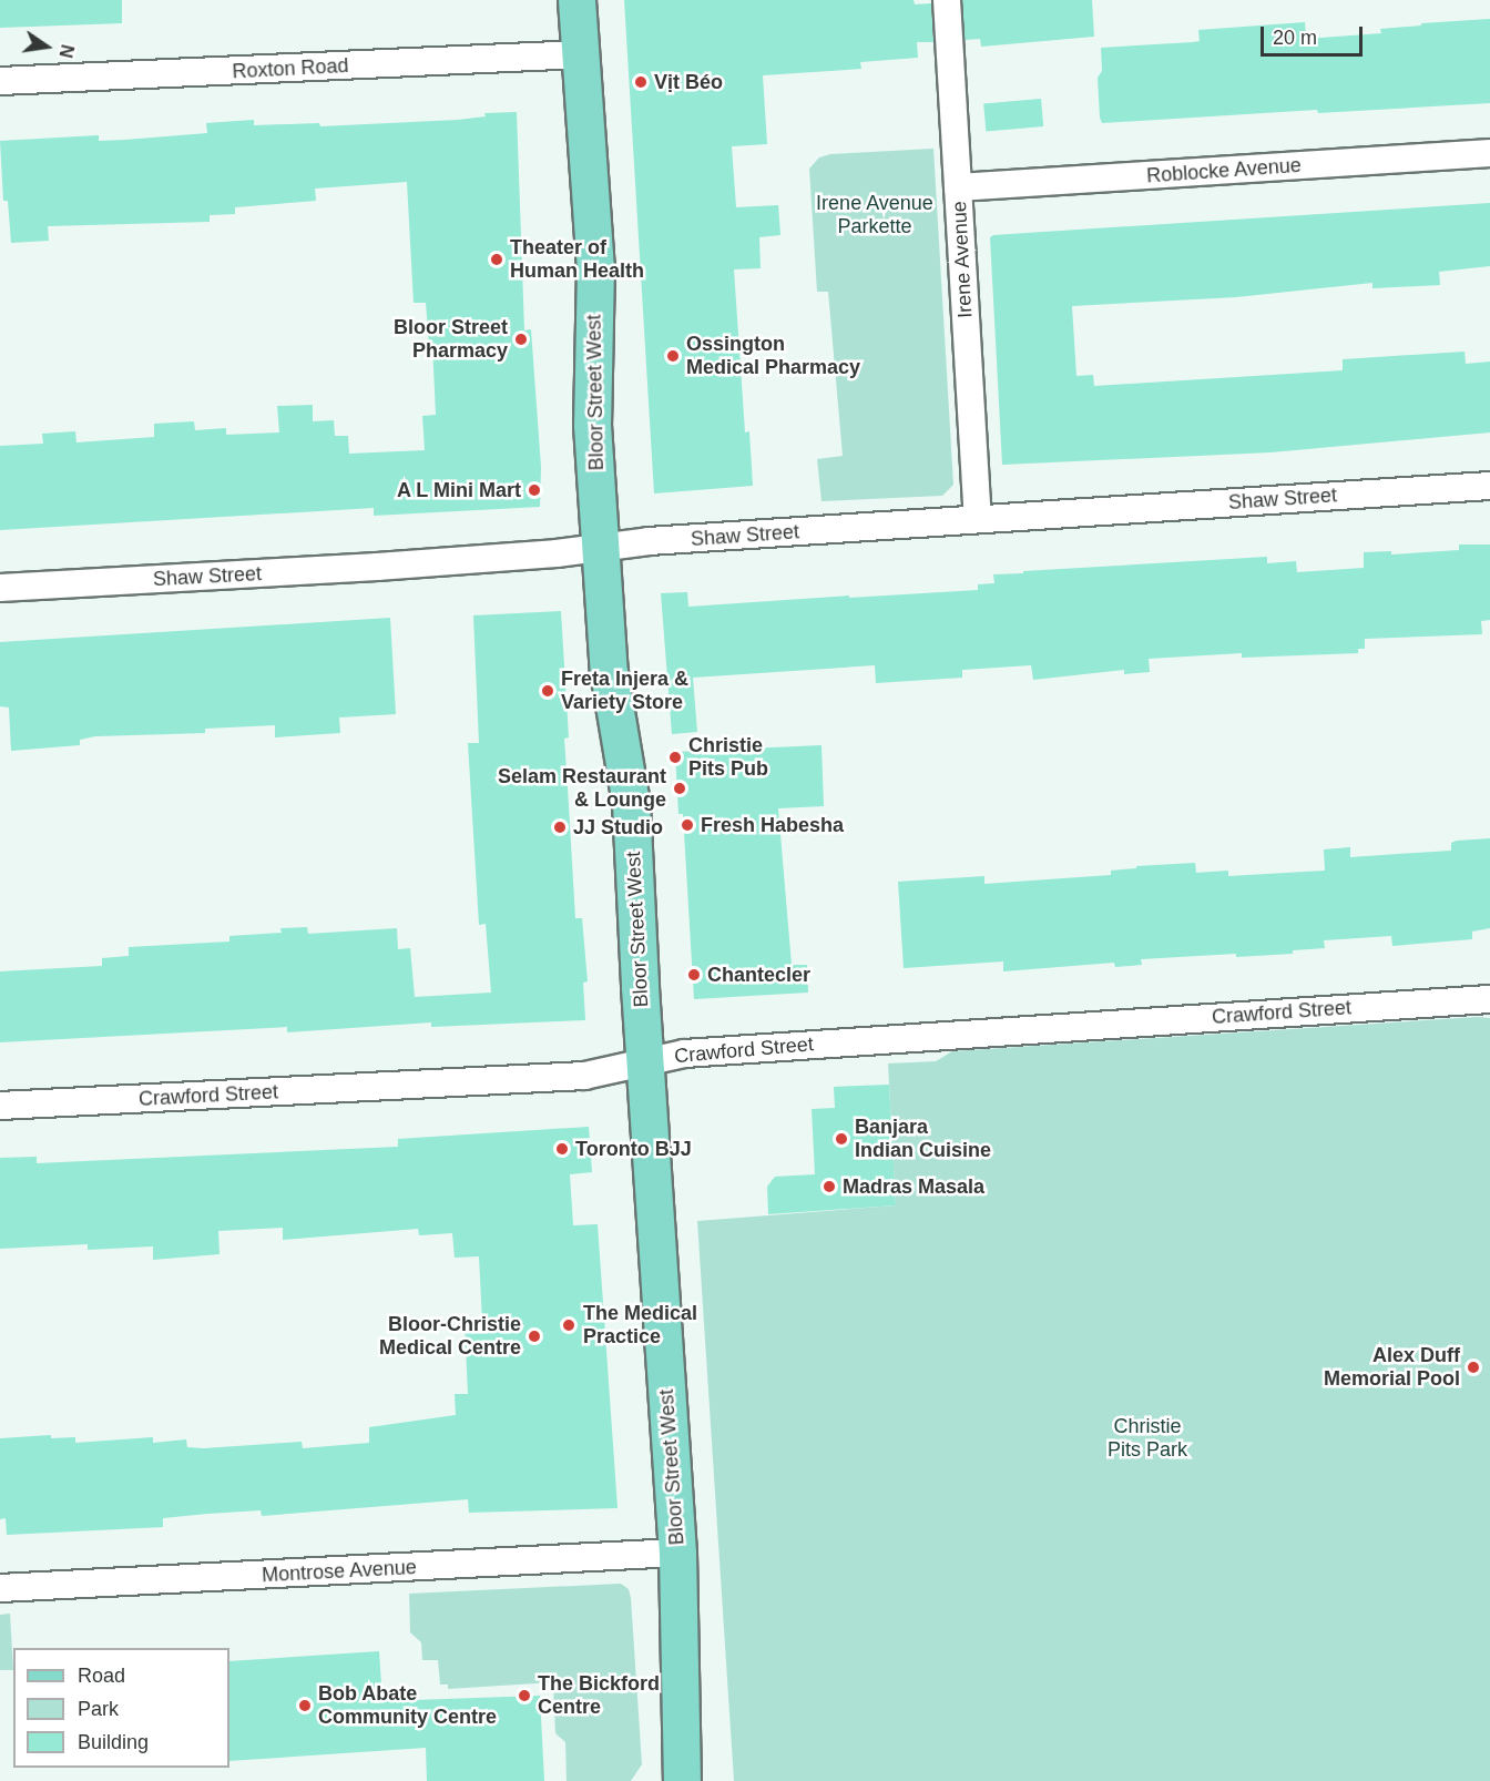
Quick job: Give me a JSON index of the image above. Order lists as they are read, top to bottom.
{
  "streets": {
    "main road": ["Bloor Street West"],
    "street": [
      "Roxton Road",
      "Roblocke Avenue",
      "Irene Avenue",
      "Shaw Street",
      "Crawford Street",
      "Montrose Avenue"
    ]
  },
  "crossings": [
    ["Roxton Road", "Bloor Street West"],
    ["Roblocke Avenue", "Irene Avenue"],
    ["Irene Avenue", "Shaw Street"],
    ["Bloor Street West", "Shaw Street"],
    ["Bloor Street West", "Crawford Street"],
    ["Bloor Street West", "Montrose Avenue"]
  ],
  "parks": ["Irene Avenue Parkette", "Christie Pits Park"],
  "places": [
    "Vịt Béo",
    "Theater of Human Health",
    "Bloor Street Pharmacy",
    "Ossington Medical Pharmacy",
    "A L Mini Mart",
    "Freta Injera & Variety Store",
    "Christie Pits Pub",
    "Selam Restaurant & Lounge",
    "Fresh Habesha",
    "JJ Studio",
    "Chantecler",
    "Banjara Indian Cuisine",
    "Toronto BJJ",
    "Madras Masala",
    "The Medical Practice",
    "Bloor-Christie Medical Centre",
    "Alex Duff Memorial Pool",
    "The Bickford Centre",
    "Bob Abate Community Centre"
  ],
  "legend": ["Road", "Park", "Building"],
  "scale_bar": "20 m",
  "north": "right"
}
